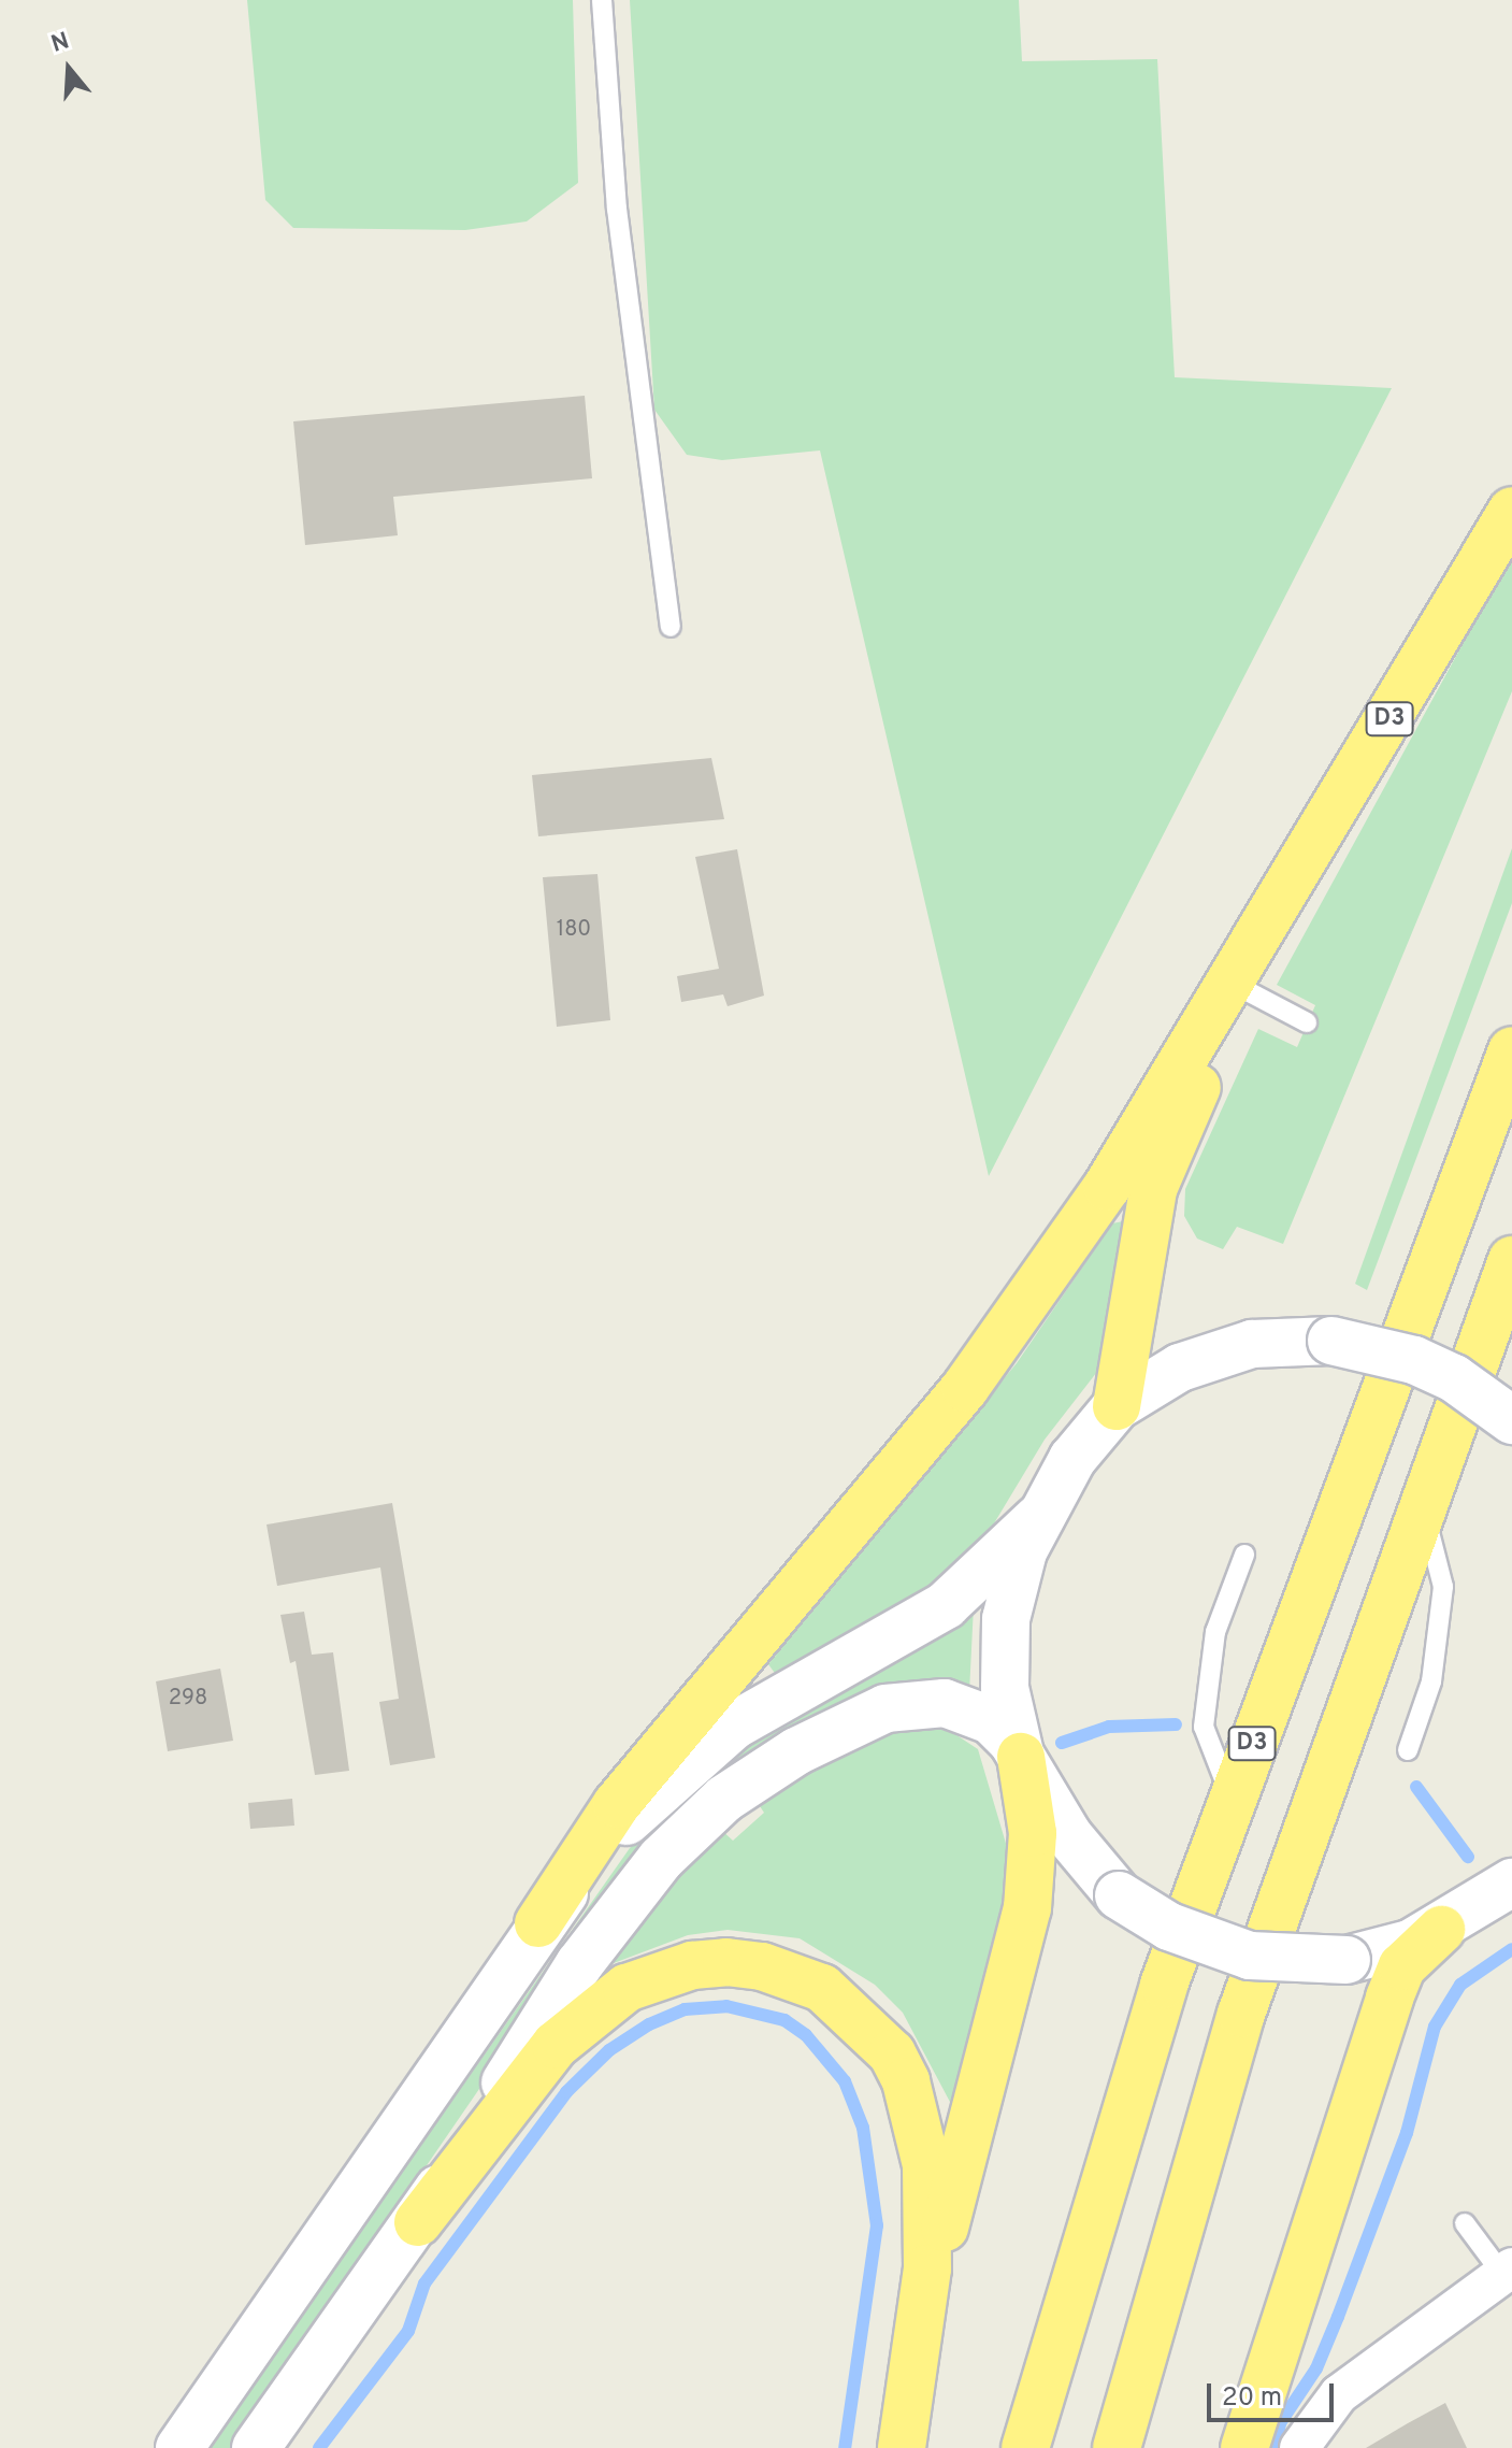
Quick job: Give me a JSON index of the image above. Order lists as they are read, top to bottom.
{
  "streets": {
    "highway": ["D3"]
  },
  "house_numbers": ["180", "298"],
  "scale_bar": "20 m",
  "north": "top"
}
